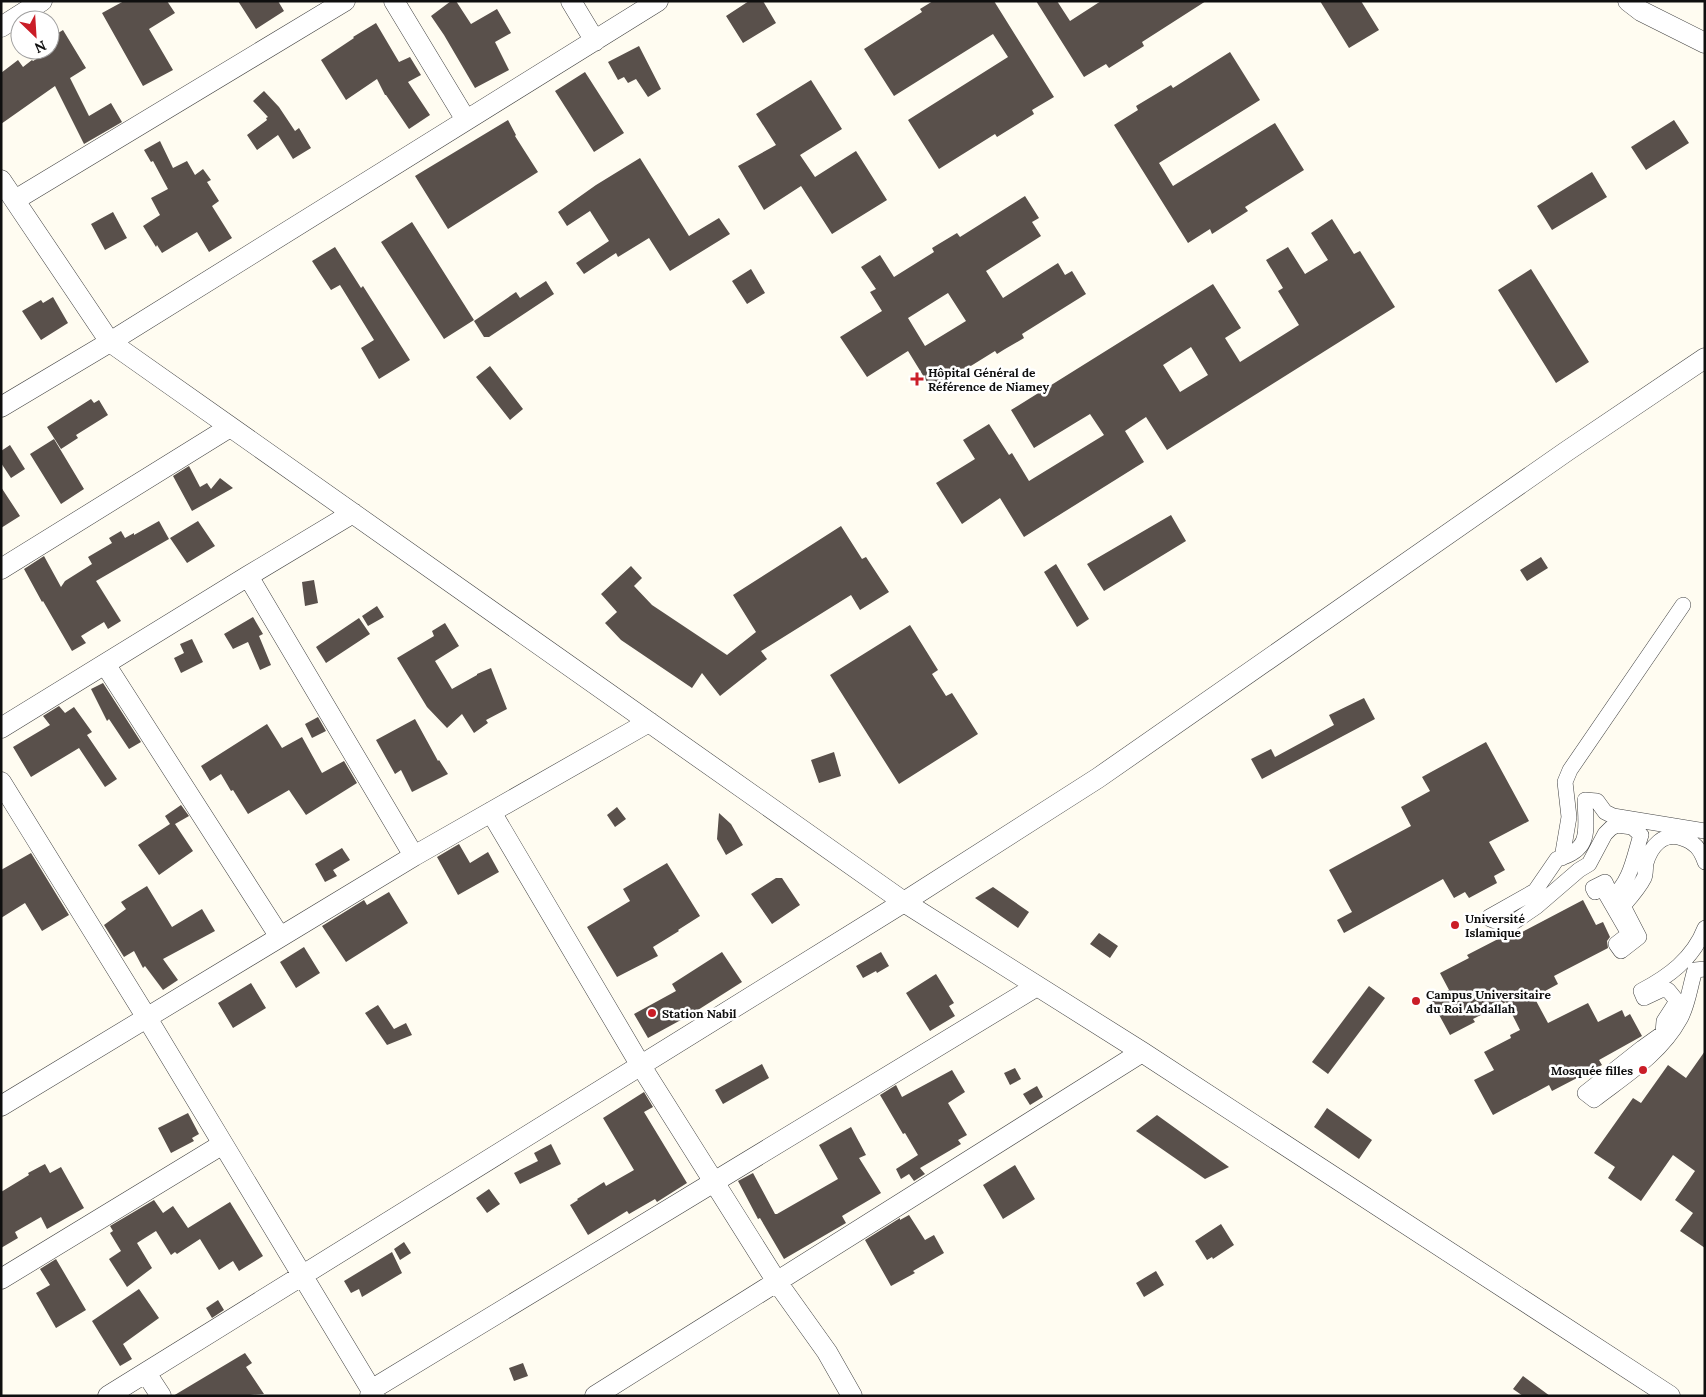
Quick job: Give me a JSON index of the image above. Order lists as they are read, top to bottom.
{
  "places": {
    "health": ["Hôpital Général de Référence de Niamey"],
    "other": [
      "Université Islamique",
      "Campus Universitaire du Roi Abdallah",
      "Station Nabil",
      "Mosquée filles"
    ]
  },
  "north": "bottom right"
}
